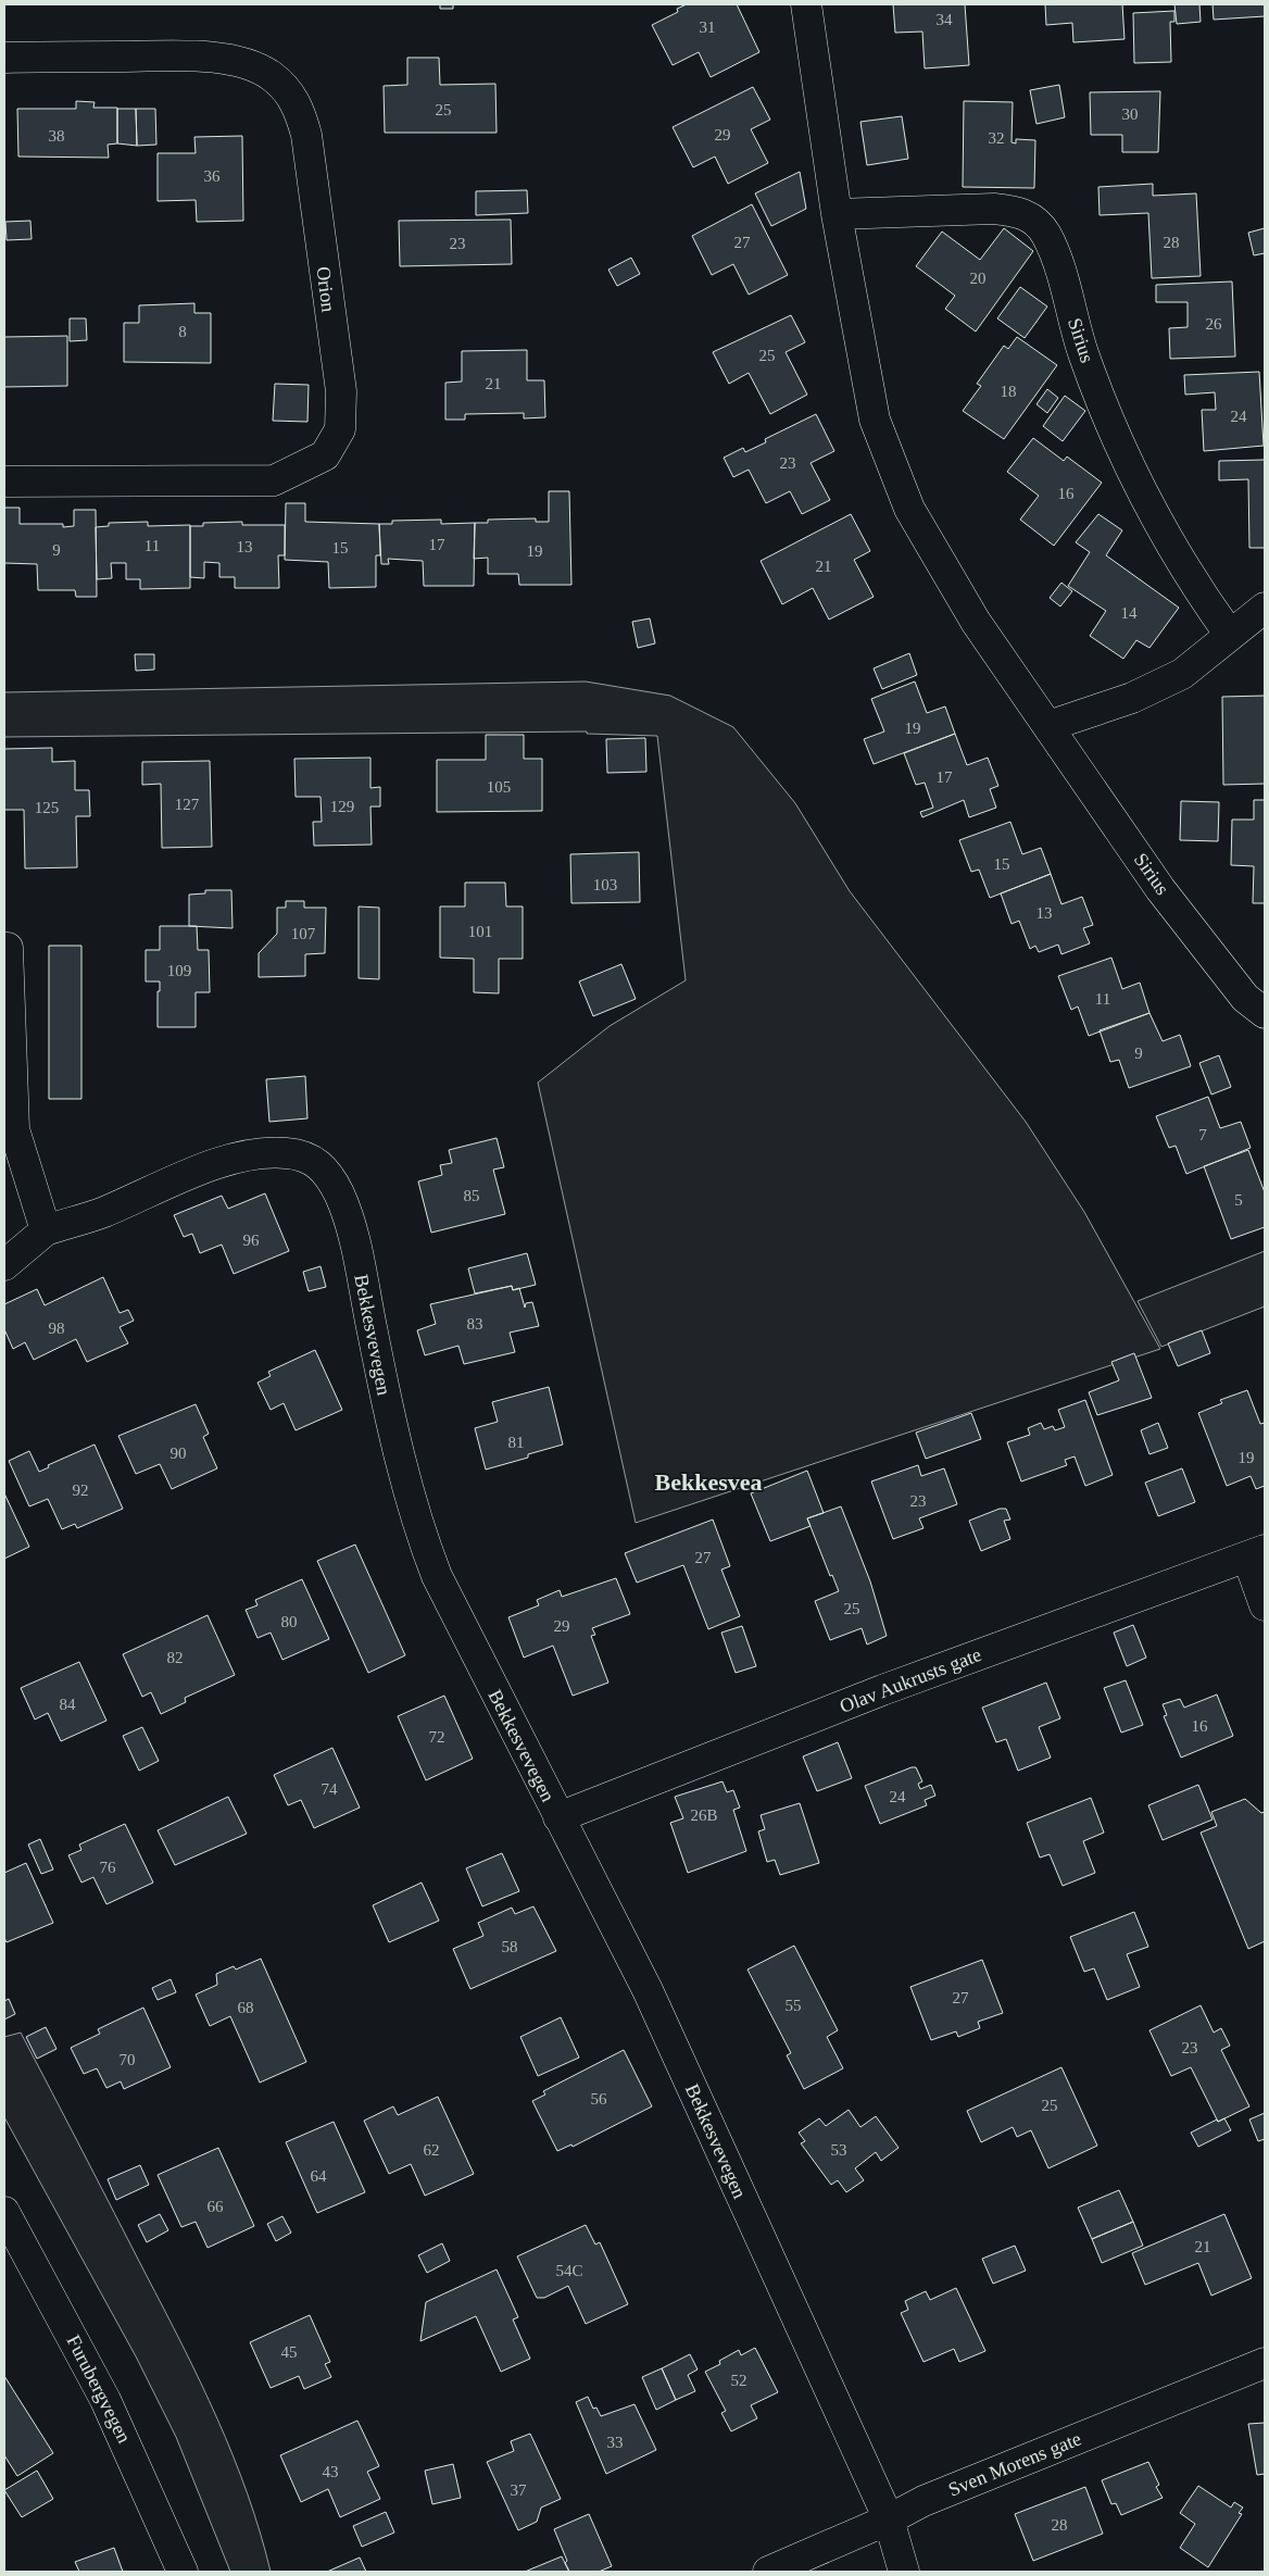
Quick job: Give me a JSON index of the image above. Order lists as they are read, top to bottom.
{
  "streets": {
    "street": [
      "Orion",
      "Sirius",
      "Bekkesvevegen",
      "Olav Aukrusts gate",
      "Furubergvegen",
      "Sven Morens gate"
    ]
  },
  "crossings": [
    ["Bekkesvevegen", "Olav Aukrusts gate"],
    ["Bekkesvevegen", "Sven Morens gate"]
  ],
  "districts": ["Bekkesvea"],
  "house_numbers": [
    "34",
    "31",
    "25",
    "30",
    "29",
    "38",
    "32",
    "36",
    "27",
    "28",
    "23",
    "20",
    "26",
    "8",
    "25",
    "21",
    "18",
    "24",
    "23",
    "16",
    "17",
    "11",
    "13",
    "15",
    "9",
    "19",
    "21",
    "14",
    "19",
    "17",
    "105",
    "127",
    "129",
    "125",
    "15",
    "103",
    "13",
    "101",
    "107",
    "109",
    "11",
    "9",
    "7",
    "85",
    "5",
    "96",
    "83",
    "98",
    "81",
    "90",
    "19",
    "92",
    "23",
    "27",
    "25",
    "80",
    "29",
    "82",
    "84",
    "16",
    "72",
    "74",
    "24",
    "26B",
    "76",
    "58",
    "27",
    "55",
    "68",
    "23",
    "70",
    "56",
    "25",
    "62",
    "53",
    "64",
    "66",
    "21",
    "54C",
    "45",
    "52",
    "33",
    "43",
    "37",
    "28"
  ]
}
